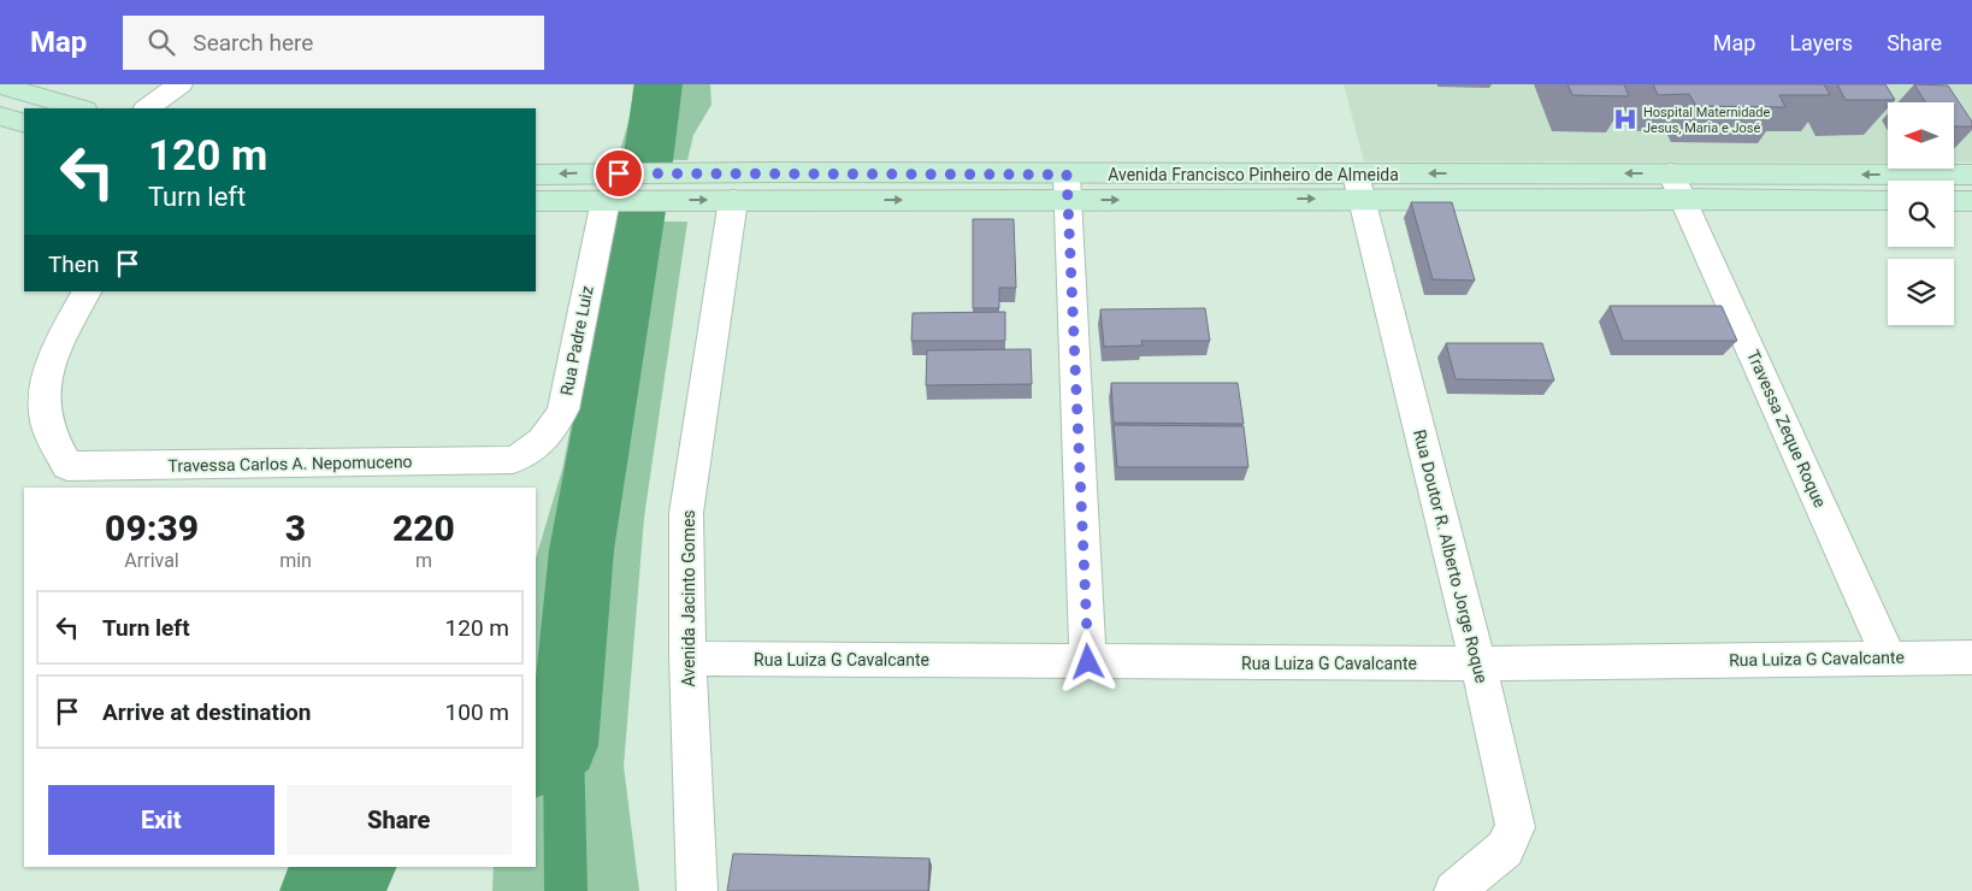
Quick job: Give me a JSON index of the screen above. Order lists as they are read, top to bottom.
{
  "streets": {
    "main road": ["Avenida Francisco Pinheiro de Almeida"],
    "street": [
      "Rua Padre Luiz",
      "Travessa Zeque Roque",
      "Travessa Carlos A. Nepomuceno",
      "Rua Doutor R. Alberto Jorge Roque",
      "Avenida Jacinto Gomes",
      "Rua Luiza G Cavalcante"
    ]
  },
  "crossings": [
    ["Avenida Francisco Pinheiro de Almeida", "Rua Padre Luiz"],
    ["Avenida Francisco Pinheiro de Almeida", "Travessa Zeque Roque"],
    ["Avenida Francisco Pinheiro de Almeida", "Rua Doutor R. Alberto Jorge Roque"],
    ["Avenida Francisco Pinheiro de Almeida", "Avenida Jacinto Gomes"],
    ["Rua Padre Luiz", "Travessa Carlos A. Nepomuceno"],
    ["Travessa Zeque Roque", "Rua Luiza G Cavalcante"],
    ["Rua Doutor R. Alberto Jorge Roque", "Rua Luiza G Cavalcante"],
    ["Avenida Jacinto Gomes", "Rua Luiza G Cavalcante"]
  ],
  "places": {
    "hospital": ["Hospital Maternidade Jesus, Maria e José"]
  },
  "north": "left",
  "page": {
    "header": "Map",
    "search": "Search here",
    "nav": ["Map", "Layers", "Share"],
    "turn": ["120 m", "Turn left"],
    "then": "Then",
    "eta": [
      "09:39",
      "Arrival",
      "3",
      "min",
      "220",
      "m"
    ],
    "list": [
      {
        "name": "Turn left",
        "value": "120 m"
      },
      {
        "name": "Arrive at destination",
        "value": "100 m"
      }
    ],
    "buttons": ["Exit", "Share"]
  }
}
